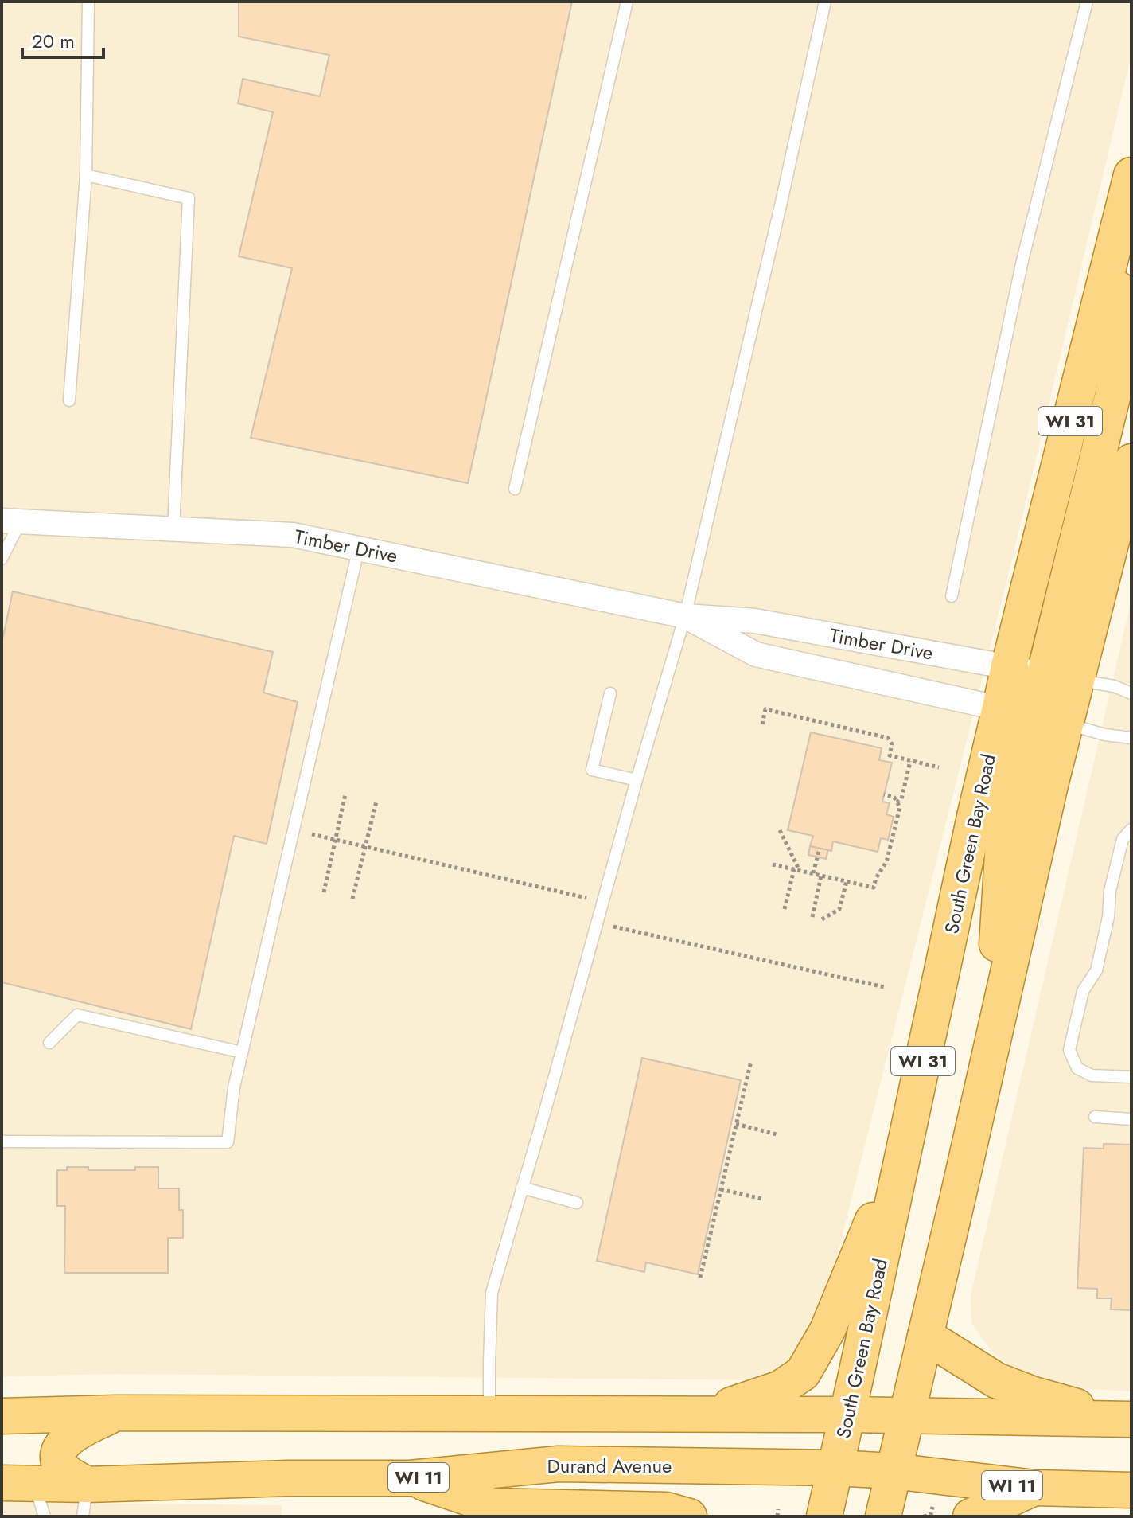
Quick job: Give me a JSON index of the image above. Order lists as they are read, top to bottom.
{
  "streets": {
    "main road": [
      "WI 31",
      "South Green Bay Road",
      "Durand Avenue",
      "WI 11"
    ],
    "street": ["Timber Drive"]
  },
  "crossings": [
    ["Timber Drive", "South Green Bay Road"],
    ["South Green Bay Road", "Durand Avenue"]
  ],
  "scale_bar": "20 m"
}
